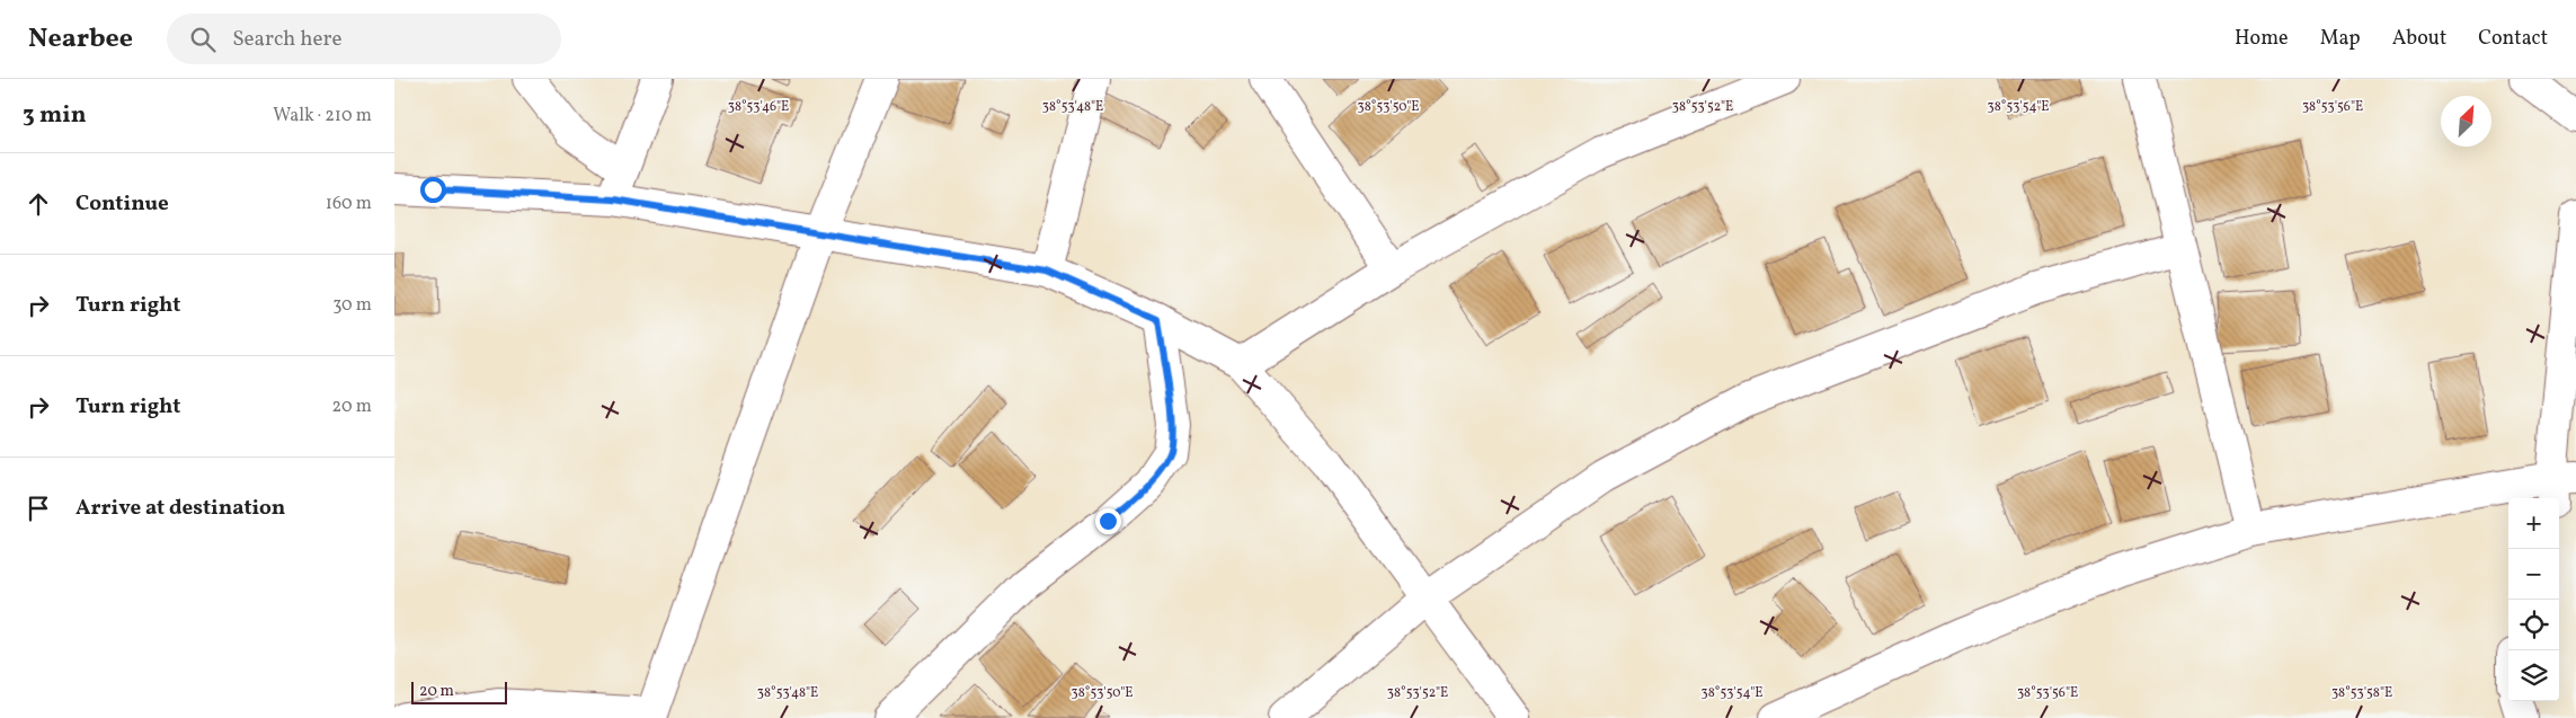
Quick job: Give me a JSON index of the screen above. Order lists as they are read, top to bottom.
{
  "scale_bar": "20 m",
  "north": "top right",
  "page": {
    "header": "Nearbee",
    "search": "Search here",
    "nav": [
      "Home",
      "Map",
      "About",
      "Contact"
    ],
    "heading": ["3 min", "Walk · 210 m"],
    "list": [
      ["Continue", "160 m"],
      ["Turn right", "30 m"],
      ["Turn right", "20 m"],
      "Arrive at destination"
    ],
    "map_buttons": ["+", "−"],
    "scale": "20 m"
  },
  "coordinates": [
    "38°53'46\"E",
    "38°53'48\"E",
    "38°53'50\"E",
    "38°53'52\"E",
    "38°53'54\"E",
    "38°53'56\"E",
    "38°53'58\"E"
  ]
}
